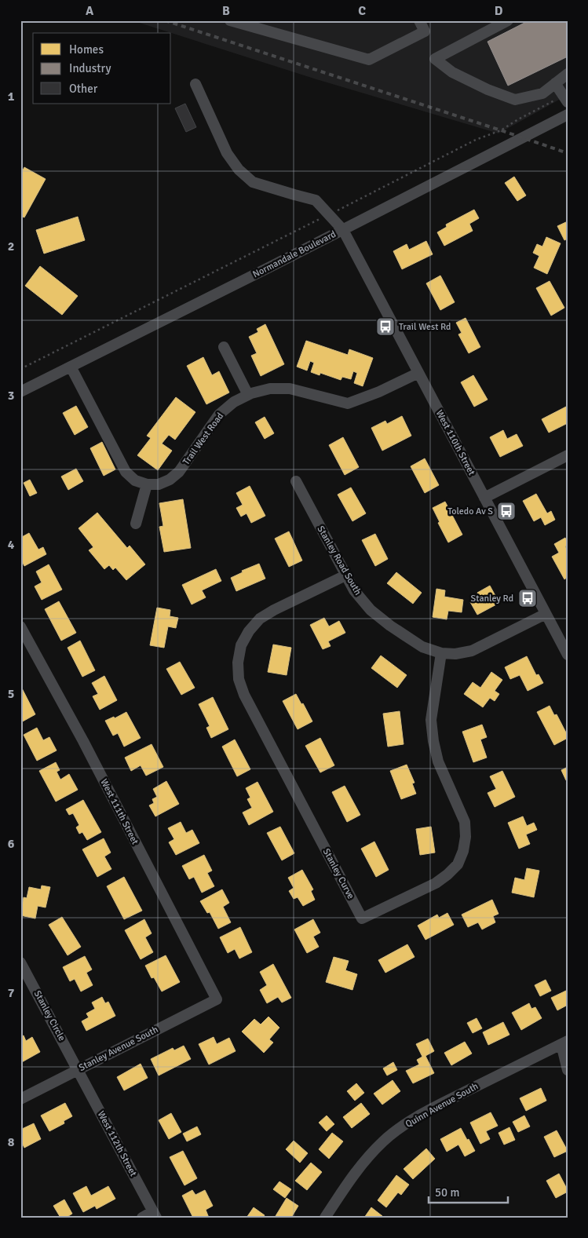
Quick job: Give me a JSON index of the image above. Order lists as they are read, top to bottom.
{
  "streets": {
    "street": [
      "Normandale Boulevard",
      "Trail West Road",
      "West 110th Street",
      "Stanley Road South",
      "West 111th Street",
      "Stanley Curve",
      "Stanley Circle",
      "Stanley Avenue South",
      "Quinn Avenue South",
      "West 112th Street"
    ]
  },
  "crossings": [
    ["Normandale Boulevard", "West 110th Street"],
    ["Trail West Road", "West 110th Street"],
    ["West 110th Street", "Stanley Road South"],
    ["Stanley Road South", "Stanley Curve"],
    ["West 111th Street", "Stanley Avenue South"],
    ["Stanley Circle", "Stanley Avenue South"],
    ["Stanley Circle", "West 112th Street"],
    ["Stanley Avenue South", "West 112th Street"]
  ],
  "places": {
    "bus stop": ["Trail West Rd", "Toledo Av S", "Stanley Rd"]
  },
  "legend": ["Homes", "Industry", "Other"],
  "scale_bar": "50 m",
  "grid": {
    "columns": [
      "A",
      "B",
      "C",
      "D"
    ],
    "rows": [
      "1",
      "2",
      "3",
      "4",
      "5",
      "6",
      "7",
      "8"
    ]
  }
}
